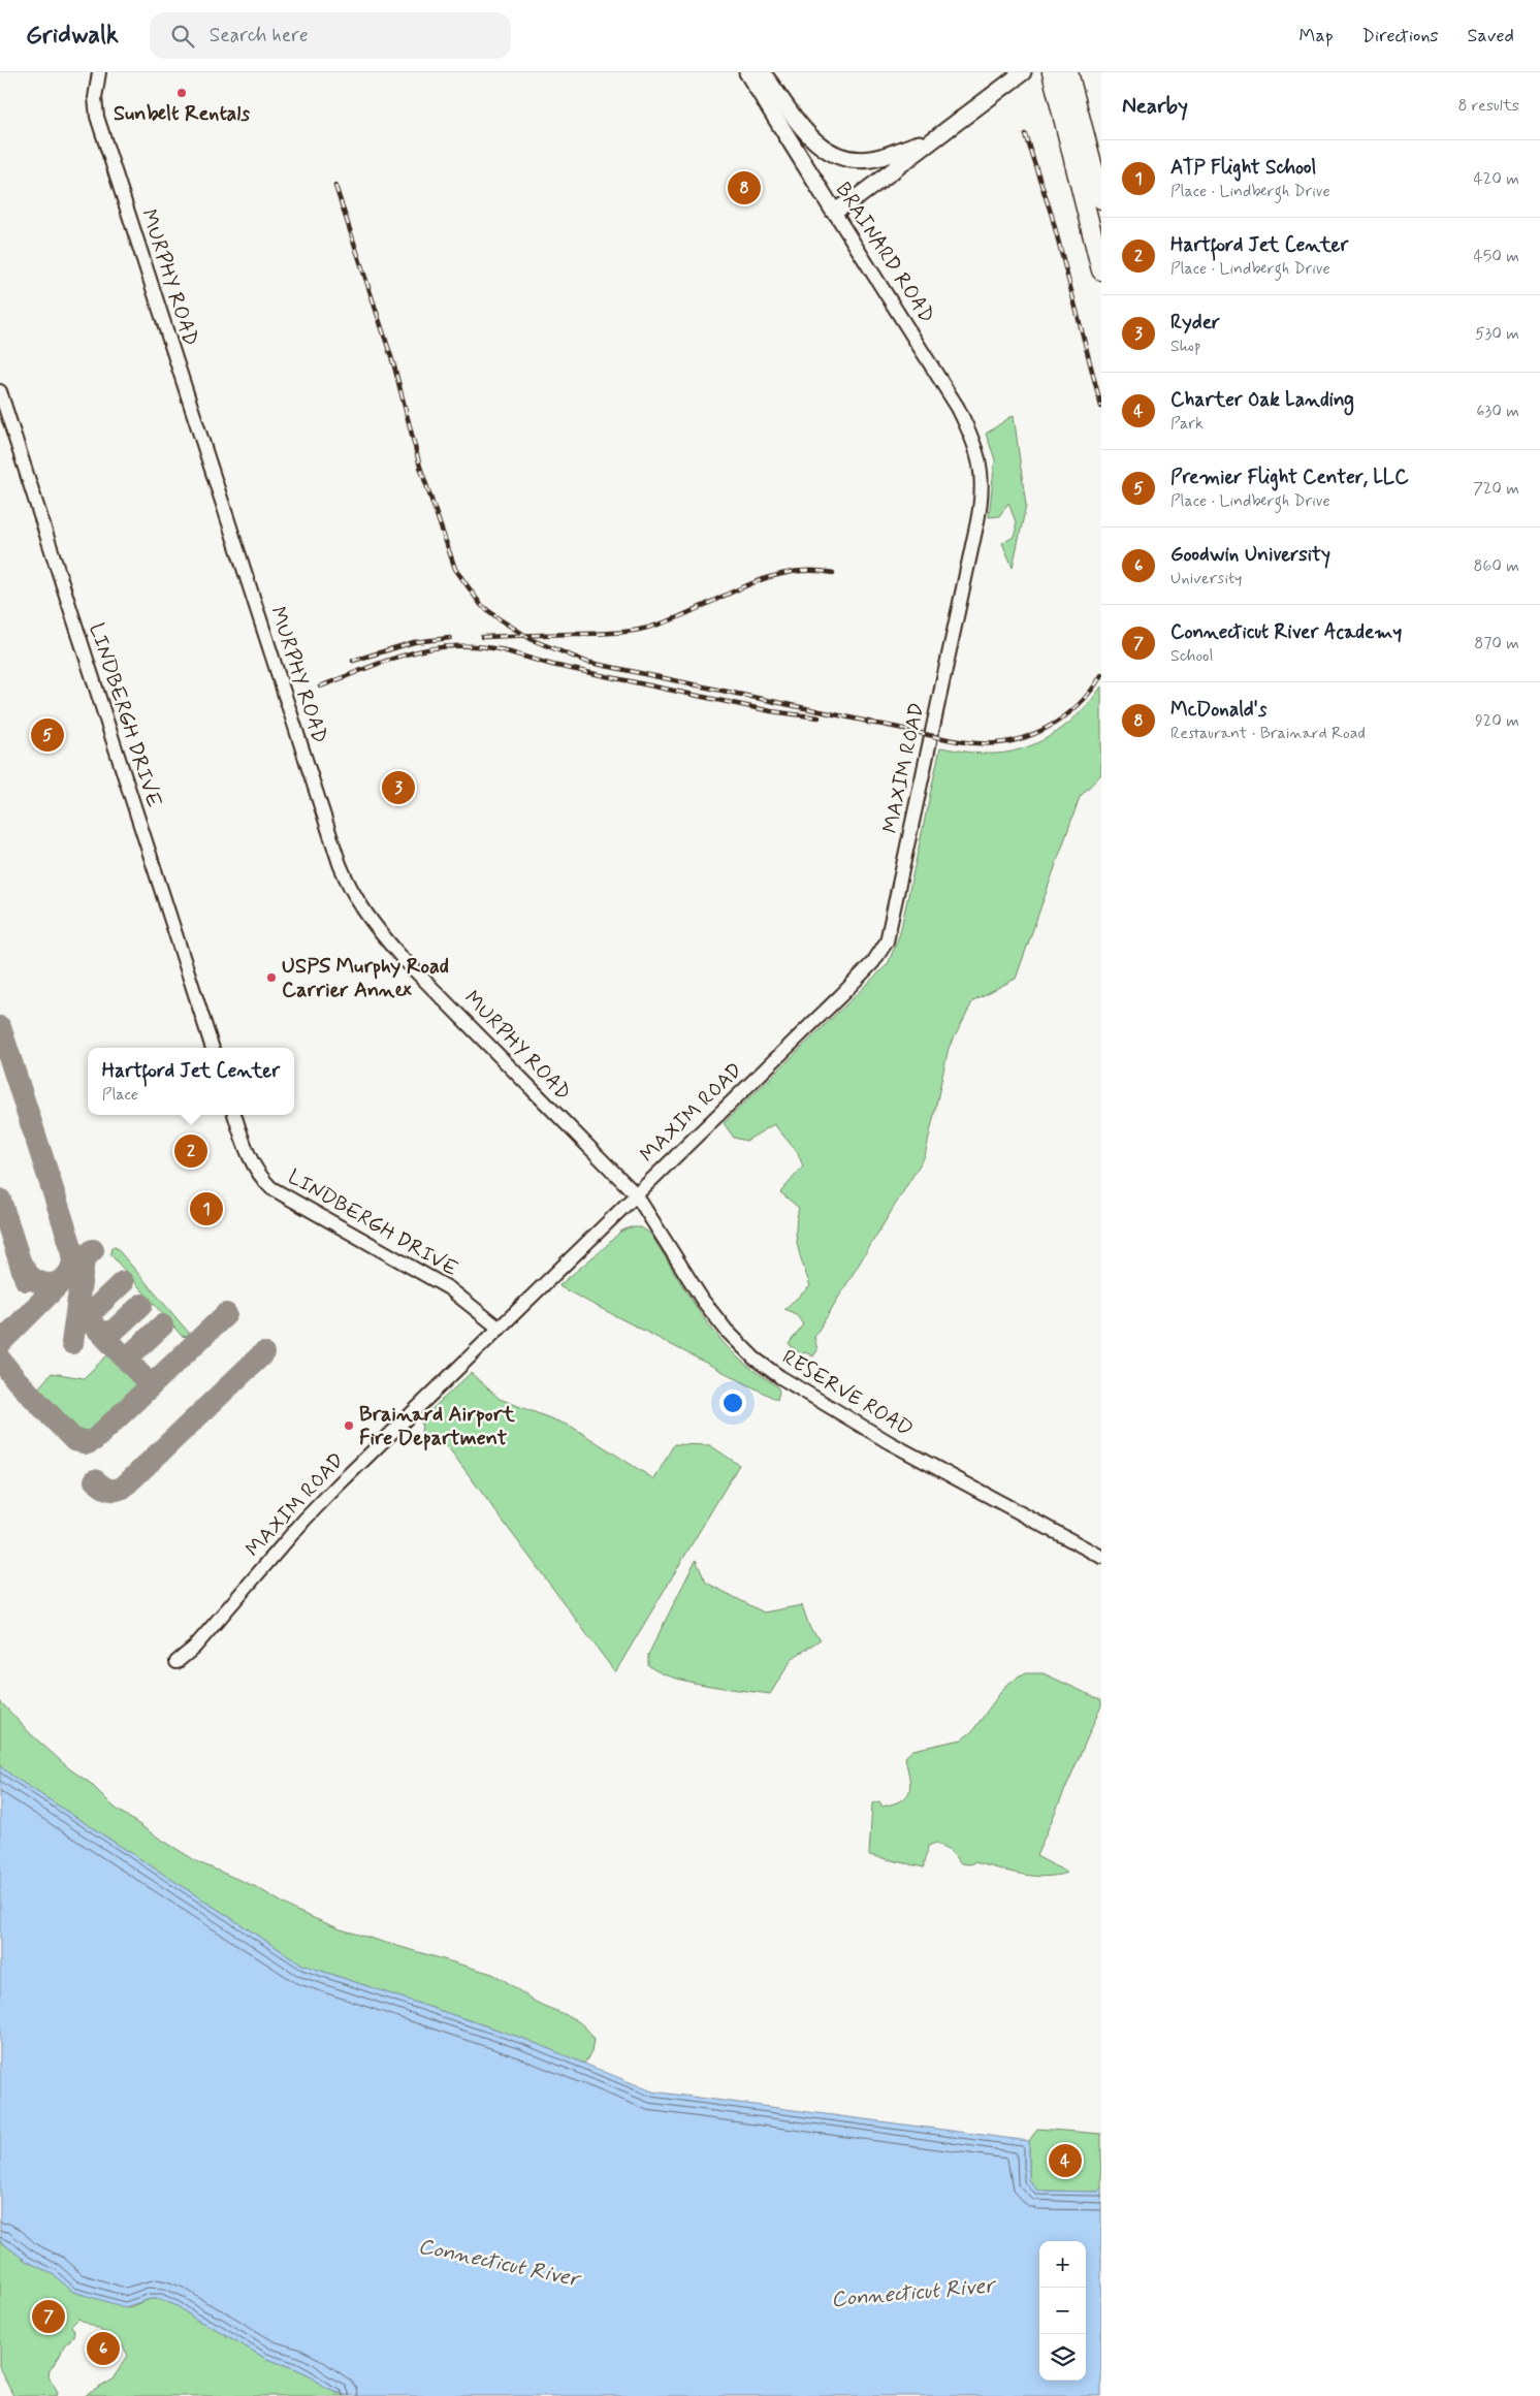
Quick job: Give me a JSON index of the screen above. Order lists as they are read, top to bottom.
{
  "streets": {
    "main road": ["BRAINARD ROAD"],
    "street": [
      "MURPHY ROAD",
      "LINDBERGH DRIVE",
      "MAXIM ROAD",
      "RESERVE ROAD"
    ]
  },
  "crossings": [
    ["BRAINARD ROAD", "MAXIM ROAD"],
    ["MURPHY ROAD", "MAXIM ROAD"],
    ["MURPHY ROAD", "RESERVE ROAD"],
    ["LINDBERGH DRIVE", "MAXIM ROAD"],
    ["MAXIM ROAD", "RESERVE ROAD"]
  ],
  "water": ["Connecticut River"],
  "places": ["Sunbelt Rentals", "USPS Murphy Road Carrier Annex", "Brainard Airport Fire Department"],
  "page": {
    "header": "Gridwalk",
    "search": "Search here",
    "nav": ["Map", "Directions", "Saved"],
    "heading": ["Nearby", "8 results"],
    "list": [
      {
        "mark": "1",
        "name": "ATP Flight School",
        "note": "Place · Lindbergh Drive",
        "value": "420 m"
      },
      {
        "mark": "2",
        "name": "Hartford Jet Center",
        "note": "Place · Lindbergh Drive",
        "value": "450 m"
      },
      {
        "mark": "3",
        "name": "Ryder",
        "note": "Shop",
        "value": "530 m"
      },
      {
        "mark": "4",
        "name": "Charter Oak Landing",
        "note": "Park",
        "value": "630 m"
      },
      {
        "mark": "5",
        "name": "Premier Flight Center, LLC",
        "note": "Place · Lindbergh Drive",
        "value": "720 m"
      },
      {
        "mark": "6",
        "name": "Goodwin University",
        "note": "University",
        "value": "860 m"
      },
      {
        "mark": "7",
        "name": "Connecticut River Academy",
        "note": "School",
        "value": "870 m"
      },
      {
        "mark": "8",
        "name": "McDonald's",
        "note": "Restaurant · Brainard Road",
        "value": "920 m"
      }
    ],
    "pins": [
      "8",
      "5",
      "3",
      "2",
      "1",
      "4",
      "7",
      "6"
    ],
    "popup": ["Hartford Jet Center", "Place"],
    "map_buttons": ["+", "−"]
  }
}
